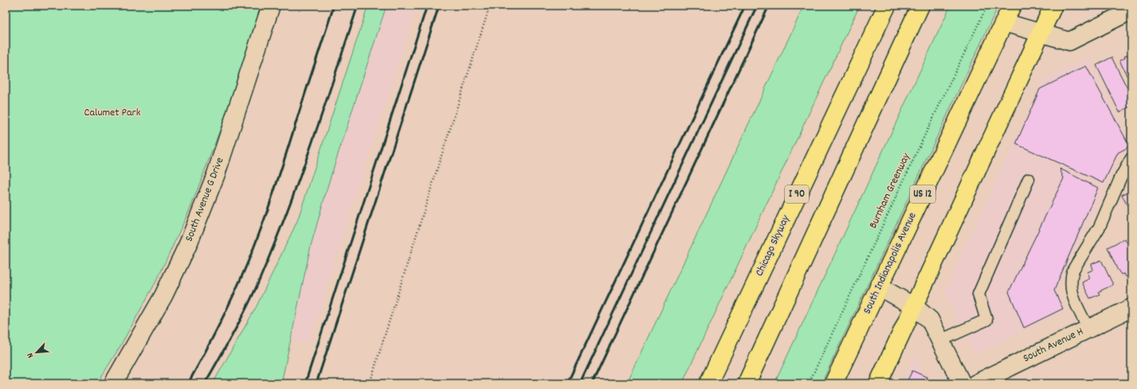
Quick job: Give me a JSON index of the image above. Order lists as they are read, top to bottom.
{
  "streets": {
    "main road": [
      "I 90",
      "US 12",
      "Chicago Skyway",
      "South Indianapolis Avenue"
    ],
    "street": ["South Avenue G Drive", "South Avenue H"],
    "path": ["Burnham Greenway"]
  },
  "parks": ["Calumet Park"],
  "north": "bottom left"
}
